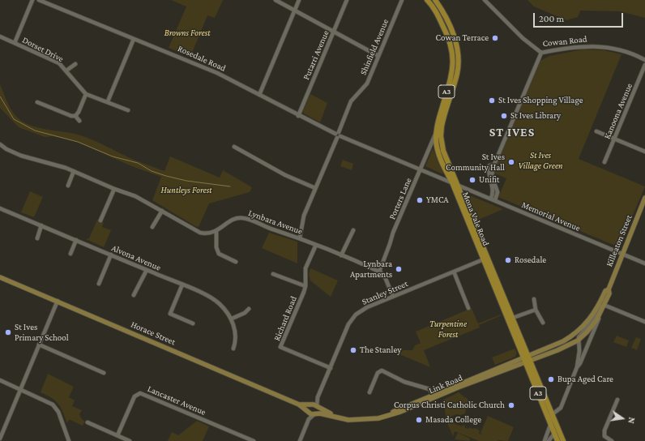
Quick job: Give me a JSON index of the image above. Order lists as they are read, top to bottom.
{
  "streets": {
    "highway": ["A3", "Mona Vale Road"],
    "main road": ["Killeaton Street", "Horace Street", "Link Road"],
    "street": [
      "Cowan Road",
      "Shinfield Avenue",
      "Dorset Drive",
      "Putarri Avenue",
      "Rosedale Road",
      "Kanoona Avenue",
      "Porters Lane",
      "Memorial Avenue",
      "Lynbara Avenue",
      "Alvona Avenue",
      "Stanley Street",
      "Richard Road",
      "Lancaster Avenue"
    ]
  },
  "crossings": [
    ["Shinfield Avenue", "Rosedale Road"],
    ["Shinfield Avenue", "Lynbara Avenue"],
    ["Putarri Avenue", "Rosedale Road"],
    ["Rosedale Road", "Porters Lane"],
    ["Rosedale Road", "Memorial Avenue"],
    ["Rosedale Road", "Mona Vale Road"],
    ["Porters Lane", "Mona Vale Road"],
    ["Porters Lane", "Lynbara Avenue"],
    ["Memorial Avenue", "Mona Vale Road"],
    ["Memorial Avenue", "Killeaton Street"],
    ["Mona Vale Road", "Killeaton Street"],
    ["Mona Vale Road", "Stanley Street"],
    ["Mona Vale Road", "Link Road"],
    ["Lynbara Avenue", "Richard Road"],
    ["Killeaton Street", "Link Road"],
    ["Stanley Street", "Richard Road"],
    ["Stanley Street", "Horace Street"],
    ["Stanley Street", "Link Road"],
    ["Horace Street", "Link Road"]
  ],
  "districts": ["ST IVES"],
  "parks": [
    "Browns Forest",
    "St Ives Village Green",
    "Huntleys Forest",
    "Turpentine Forest"
  ],
  "places": [
    "Cowan Terrace",
    "St Ives Shopping Village",
    "St Ives Library",
    "St Ives Community Hall",
    "Unifit",
    "YMCA",
    "Rosedale",
    "Lynbara Apartments",
    "St Ives Primary School",
    "The Stanley",
    "Bupa Aged Care",
    "Corpus Christi Catholic Church",
    "Masada College"
  ],
  "scale_bar": "200 m",
  "north": "right"
}
